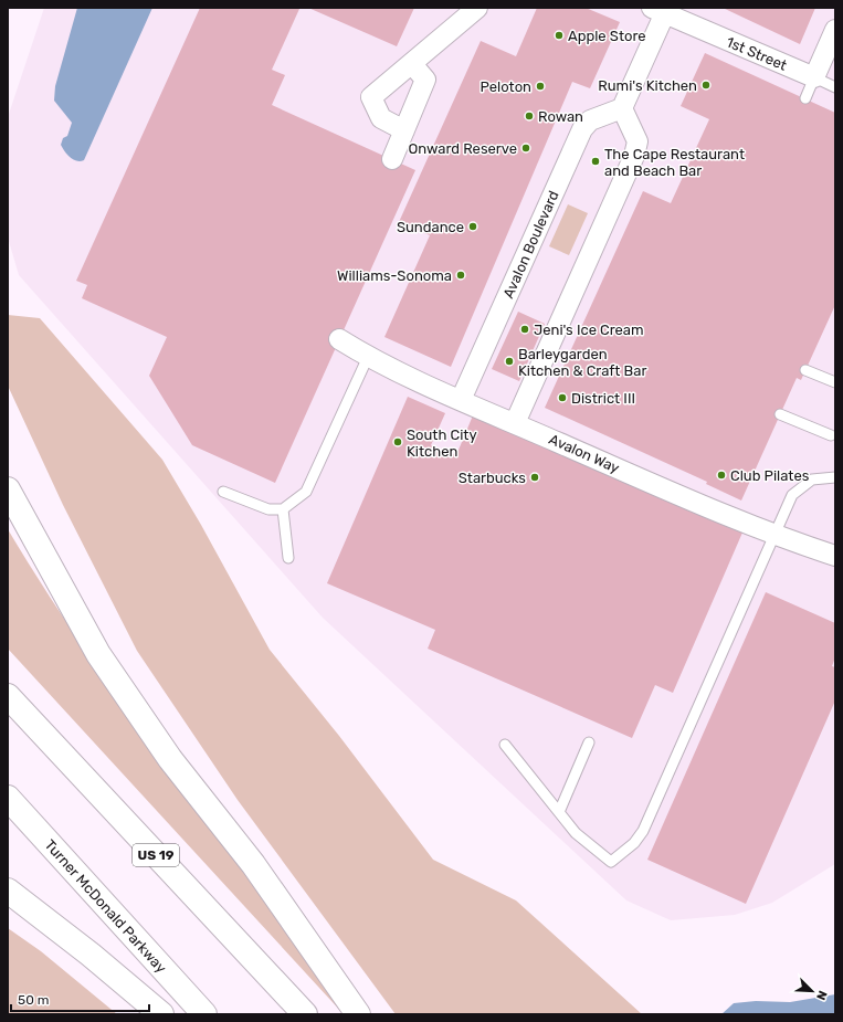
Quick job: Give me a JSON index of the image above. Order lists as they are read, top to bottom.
{
  "streets": {
    "highway": ["US 19", "Turner McDonald Parkway"],
    "street": ["1st Street", "Avalon Boulevard", "Avalon Way"]
  },
  "crossings": [
    ["Avalon Boulevard", "Avalon Way"]
  ],
  "places": [
    "Apple Store",
    "Rumi's Kitchen",
    "Peloton",
    "Rowan",
    "Onward Reserve",
    "The Cape Restaurant and Beach Bar",
    "Sundance",
    "Williams-Sonoma",
    "Jeni's Ice Cream",
    "Barleygarden Kitchen & Craft Bar",
    "District III",
    "South City Kitchen",
    "Club Pilates",
    "Starbucks"
  ],
  "scale_bar": "50 m",
  "north": "bottom right"
}
